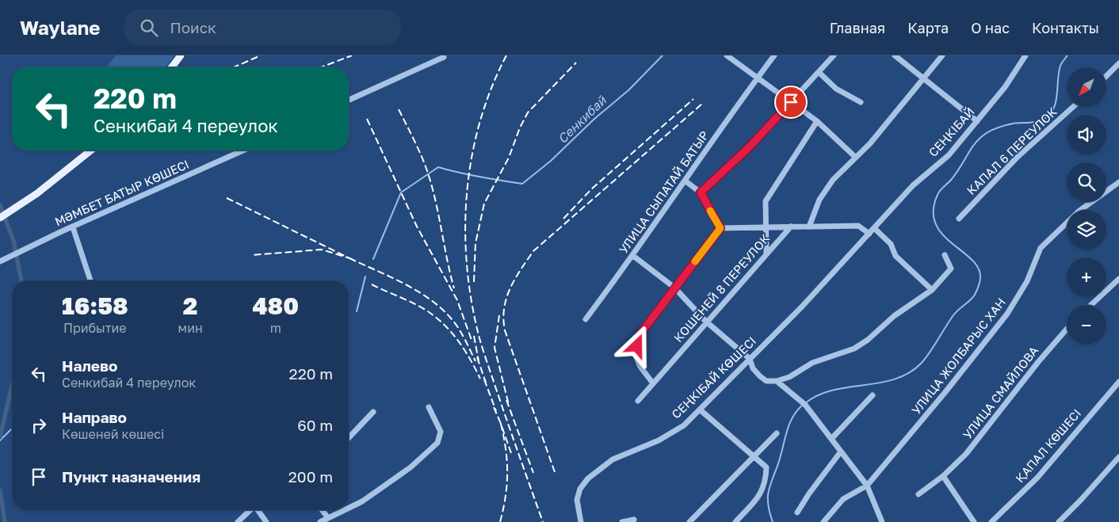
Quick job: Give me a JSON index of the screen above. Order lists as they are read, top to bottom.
{
  "streets": {
    "street": [
      "СЕҢКІБАЙ",
      "КАПАЛ 6 ПЕРЕУЛОК",
      "УЛИЦА СЫПАТАЙ БАТЫР",
      "МӘМБЕТ БАТЫР КӨШЕСІ",
      "КОШЕНЕЙ 8 ПЕРЕУЛОК",
      "УЛИЦА ЖОЛБАРЫС ХАН",
      "СЕҢКІБАЙ КӨШЕСІ",
      "УЛИЦА СМАЙЛОВА",
      "ҚАПАЛ КӨШЕСІ"
    ]
  },
  "crossings": [
    ["СЕҢКІБАЙ", "СЕҢКІБАЙ КӨШЕСІ"]
  ],
  "water": ["Сенкибай"],
  "north": "bottom left",
  "page": {
    "header": "Waylane",
    "search": "Поиск",
    "nav": [
      "Главная",
      "Карта",
      "О нас",
      "Контакты"
    ],
    "map_buttons": ["+", "−"],
    "turn": ["220 m", "Сенкибай 4 переулок"],
    "eta": [
      "16:58",
      "Прибытие",
      "2",
      "мин",
      "480",
      "m"
    ],
    "list": [
      {
        "name": "Налево",
        "note": "Сенкибай 4 переулок",
        "value": "220 m"
      },
      {
        "name": "Направо",
        "note": "Көшеней көшесі",
        "value": "60 m"
      },
      {
        "name": "Пункт назначения",
        "value": "200 m"
      }
    ]
  }
}
